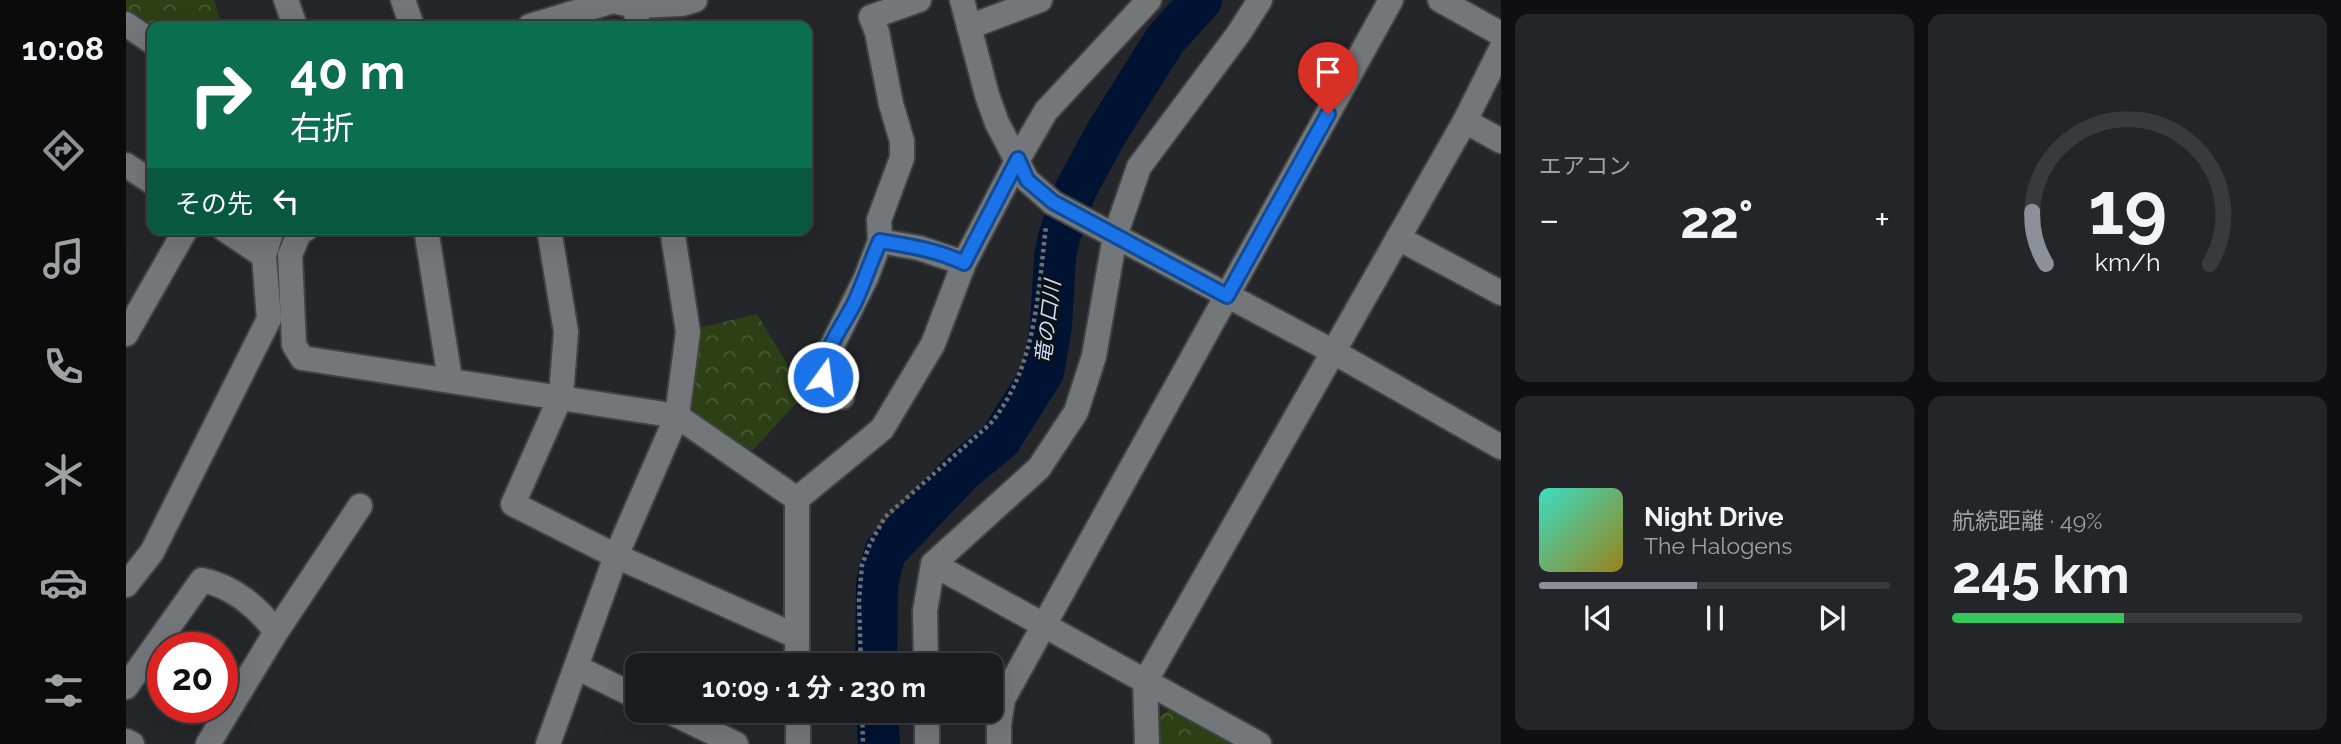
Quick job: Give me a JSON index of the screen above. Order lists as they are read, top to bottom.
{
  "water": ["竜の口川"],
  "page": {
    "tabs": "10:08",
    "tile": [
      "エアコン",
      ["航続距離 · 49%", "245 km"]
    ],
    "turn": ["40 m", "右折"],
    "then": "その先",
    "heat": ["−", "22°", "+"],
    "song": ["Night Drive", "The Halogens"],
    "limit": "20",
    "trip": "10:09 · 1 分 · 230 m",
    "gauge": ["19", "km/h"]
  }
}
